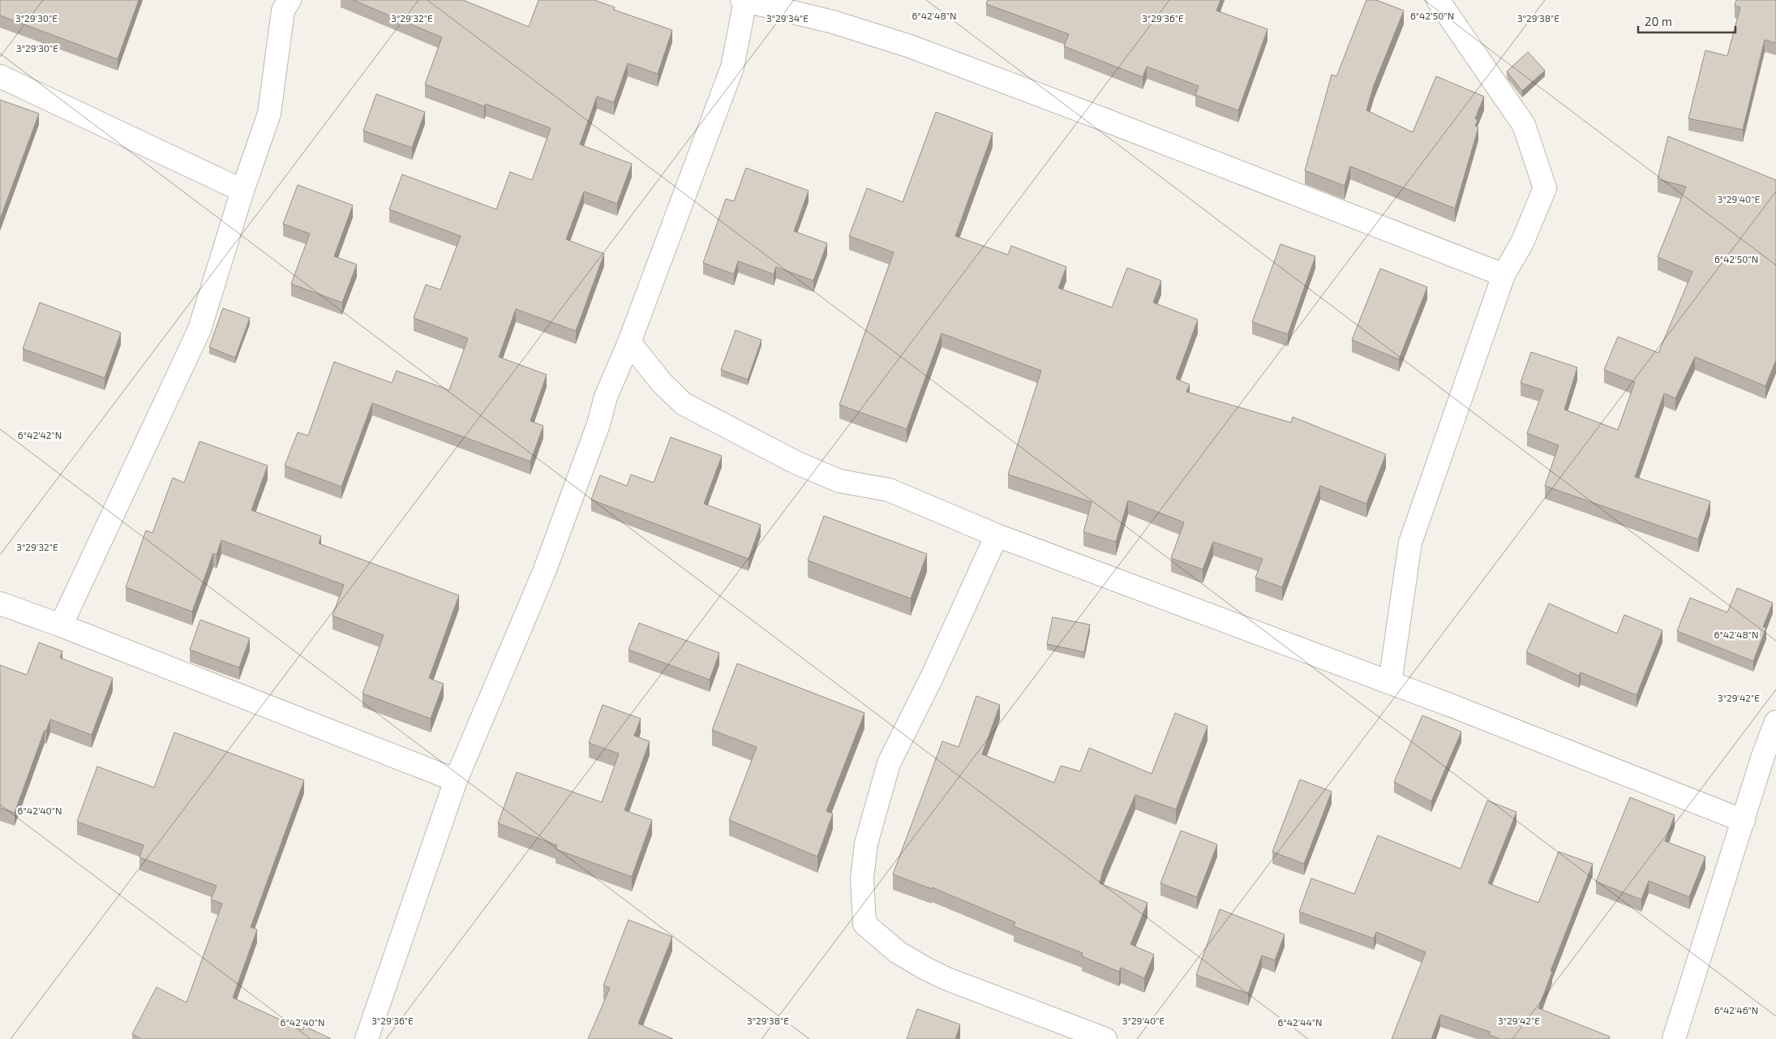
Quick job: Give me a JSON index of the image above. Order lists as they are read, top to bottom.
{
  "scale_bar": "20 m",
  "coordinates": [
    "6°42'48\"N",
    "6°42'50\"N",
    "3°29'30\"E",
    "3°29'32\"E",
    "3°29'34\"E",
    "3°29'36\"E",
    "3°29'38\"E",
    "3°29'40\"E",
    "6°42'42\"N",
    "3°29'42\"E",
    "6°42'40\"N",
    "6°42'46\"N",
    "6°42'44\"N"
  ]
}
